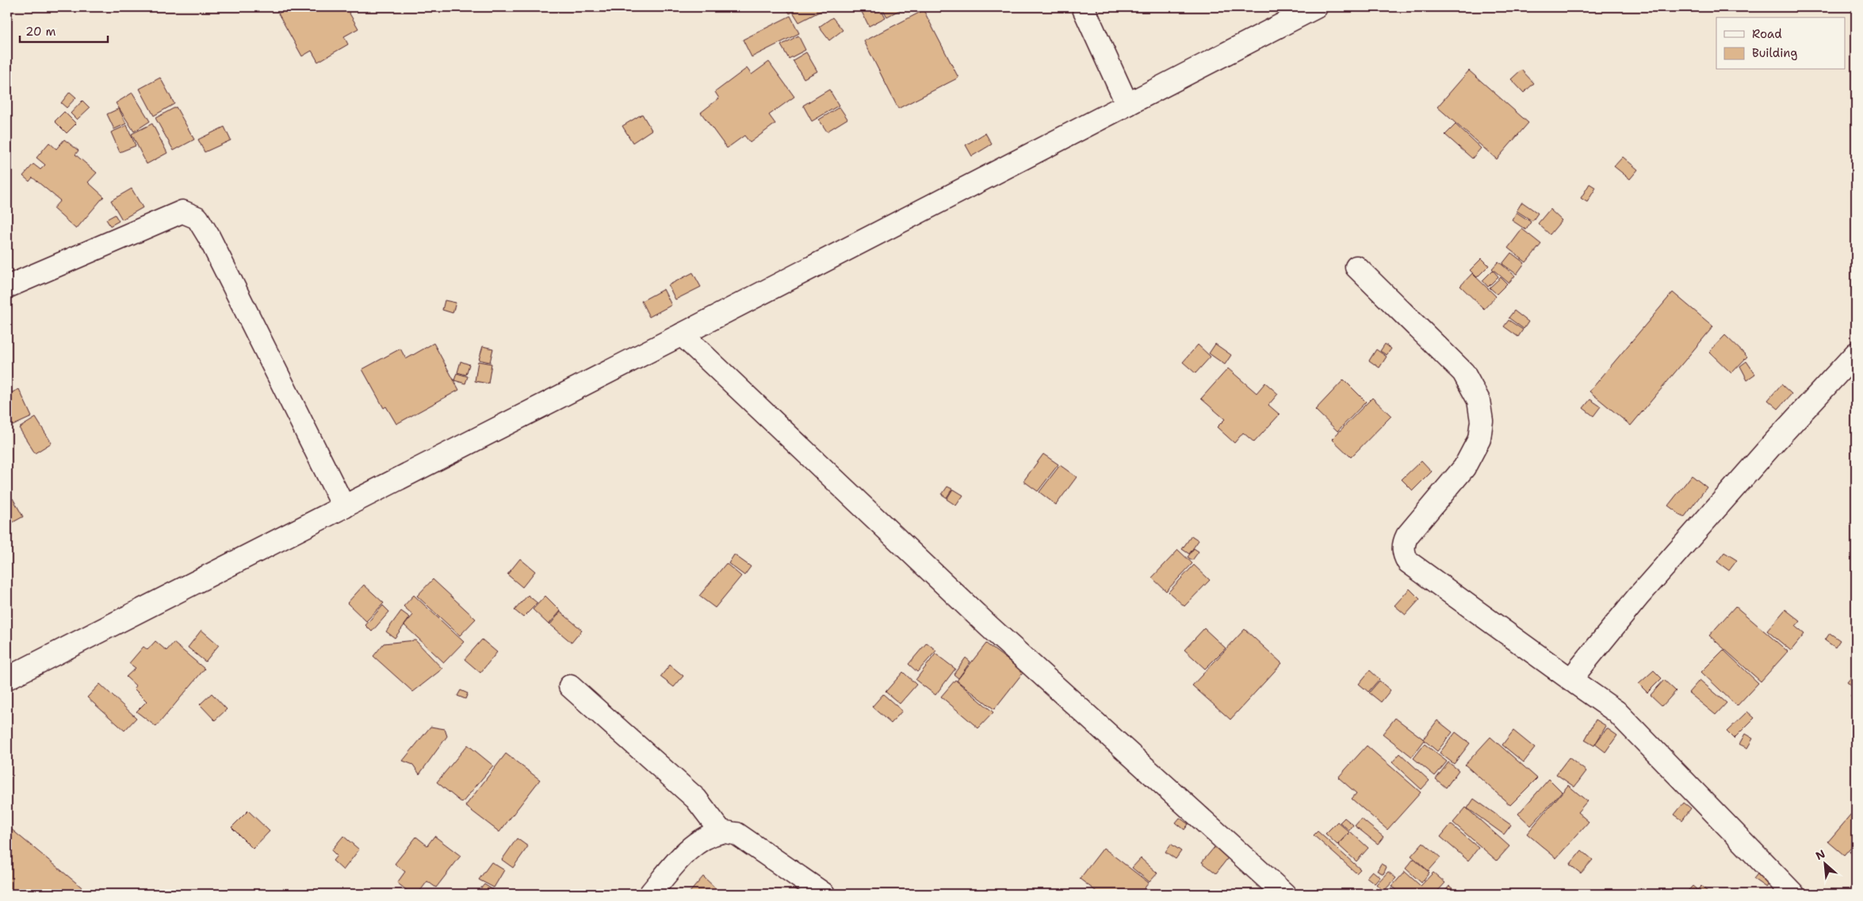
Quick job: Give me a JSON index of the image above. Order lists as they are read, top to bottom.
{
  "legend": ["Road", "Building"],
  "scale_bar": "20 m",
  "north": "top left"
}
